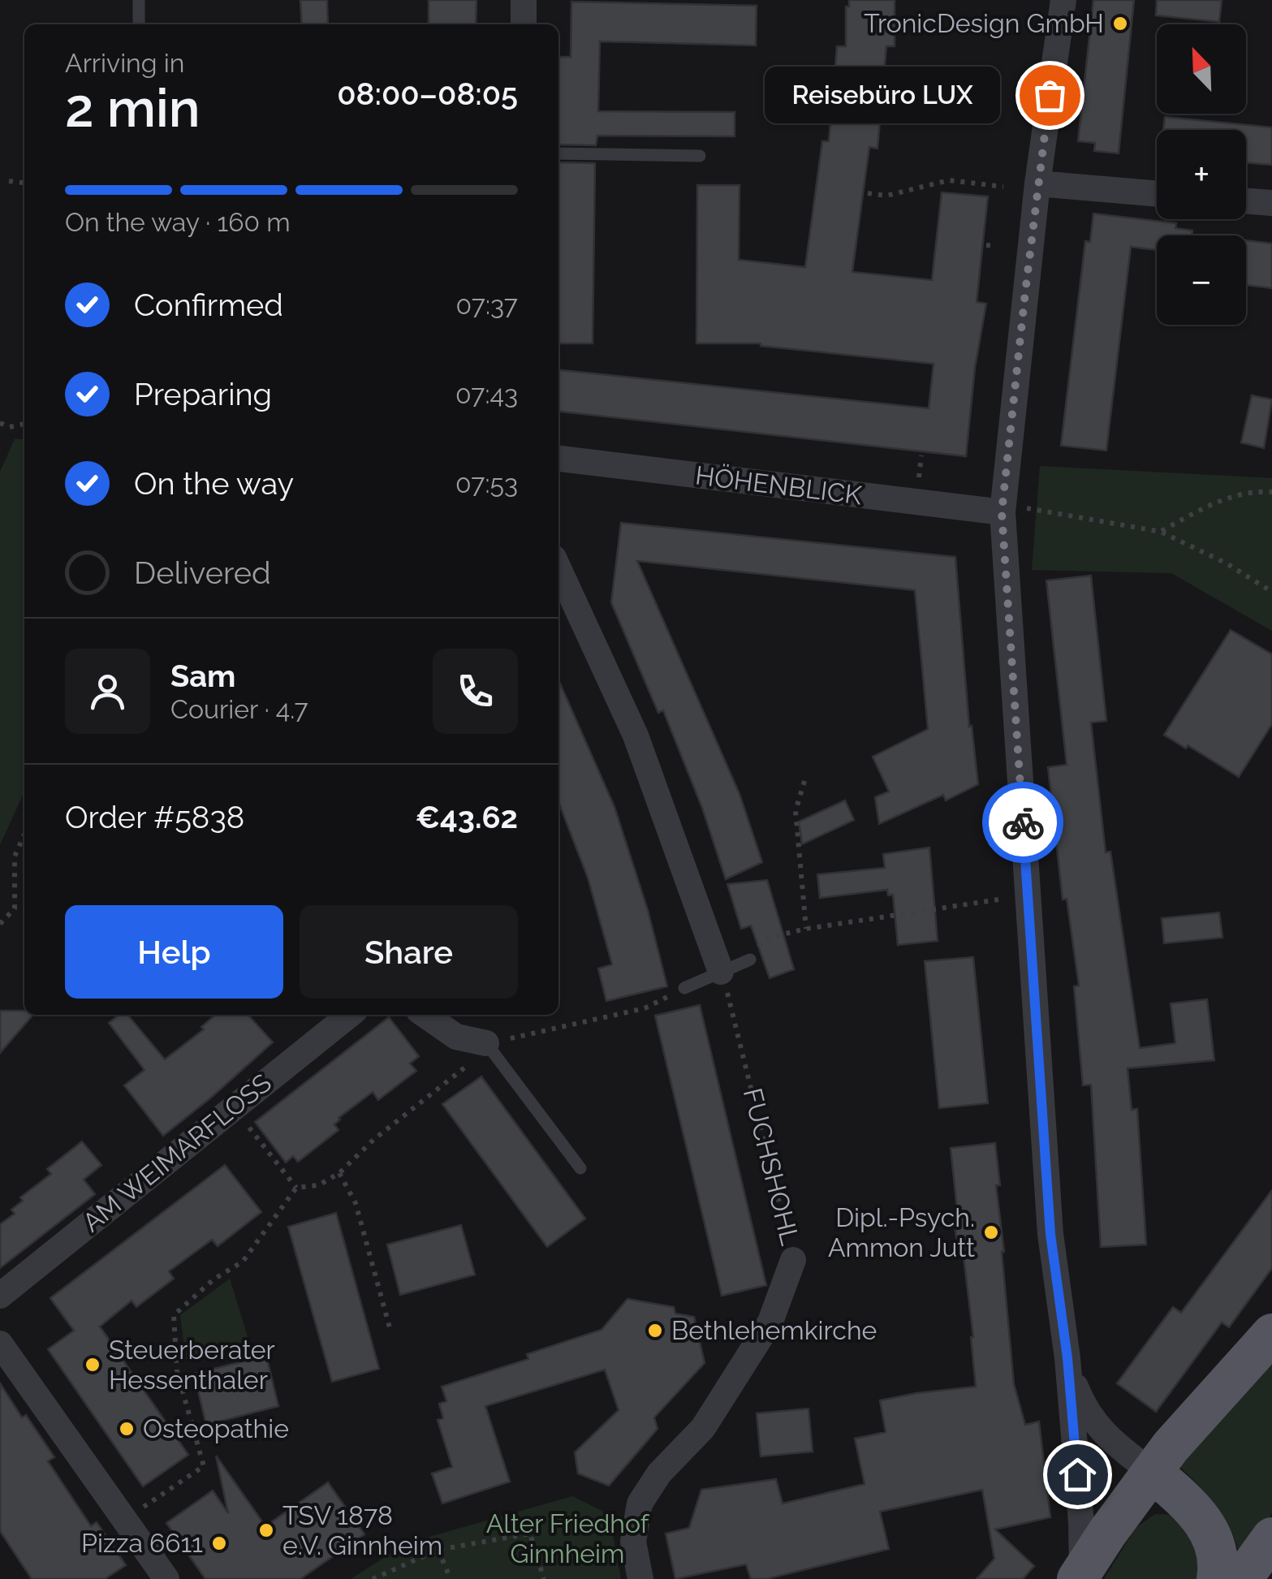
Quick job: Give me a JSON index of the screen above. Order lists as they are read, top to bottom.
{
  "streets": {
    "street": ["HÖHENBLICK", "AM WEIMARFLOSS", "FUCHSHOHL"]
  },
  "parks": ["Alter Friedhof Ginnheim"],
  "places": [
    "TronicDesign GmbH",
    "Reisebüro LUX",
    "Dipl.-Psych. Ammon Jutt",
    "Bethlehemkirche",
    "Steuerberater Hessenthaler",
    "Osteopathie",
    "TSV 1878 e.V. Ginnheim",
    "Pizza 6611"
  ],
  "north": "top left",
  "page": {
    "map_buttons": ["+", "−"],
    "heading": ["2 min", "Arriving in", "08:00–08:05"],
    "panel": [
      "Sam",
      "Courier · 4.7",
      "Order #5838",
      "€43.62"
    ],
    "bubble": "Reisebüro LUX",
    "bar": "On the way · 160 m",
    "list": [
      ["Confirmed", "07:37"],
      ["Preparing", "07:43"],
      ["On the way", "07:53"],
      "Delivered"
    ],
    "buttons": ["Help", "Share"]
  }
}
